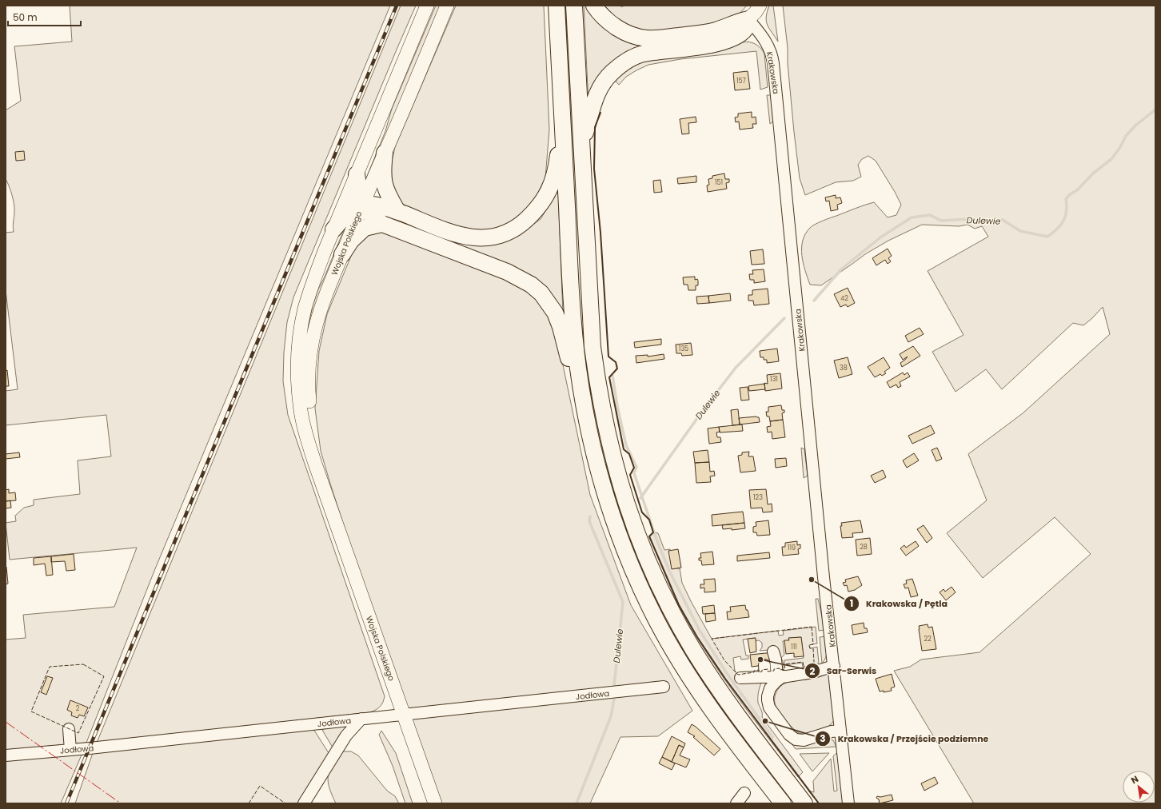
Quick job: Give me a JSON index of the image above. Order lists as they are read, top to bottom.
{
  "streets": {
    "main road": ["Wojska Polskiego"],
    "street": ["Krakowska", "Jodłowa"]
  },
  "crossings": [
    ["Wojska Polskiego", "Jodłowa"]
  ],
  "water": ["Dulewie"],
  "places": ["Krakowska / Pętla", "Sar-Serwis", "Krakowska / Przejście podziemne"],
  "house_numbers": [
    "157",
    "151",
    "42",
    "135",
    "38",
    "131",
    "123",
    "28",
    "119",
    "22",
    "111",
    "2"
  ],
  "scale_bar": "50 m",
  "north": "top left"
}
